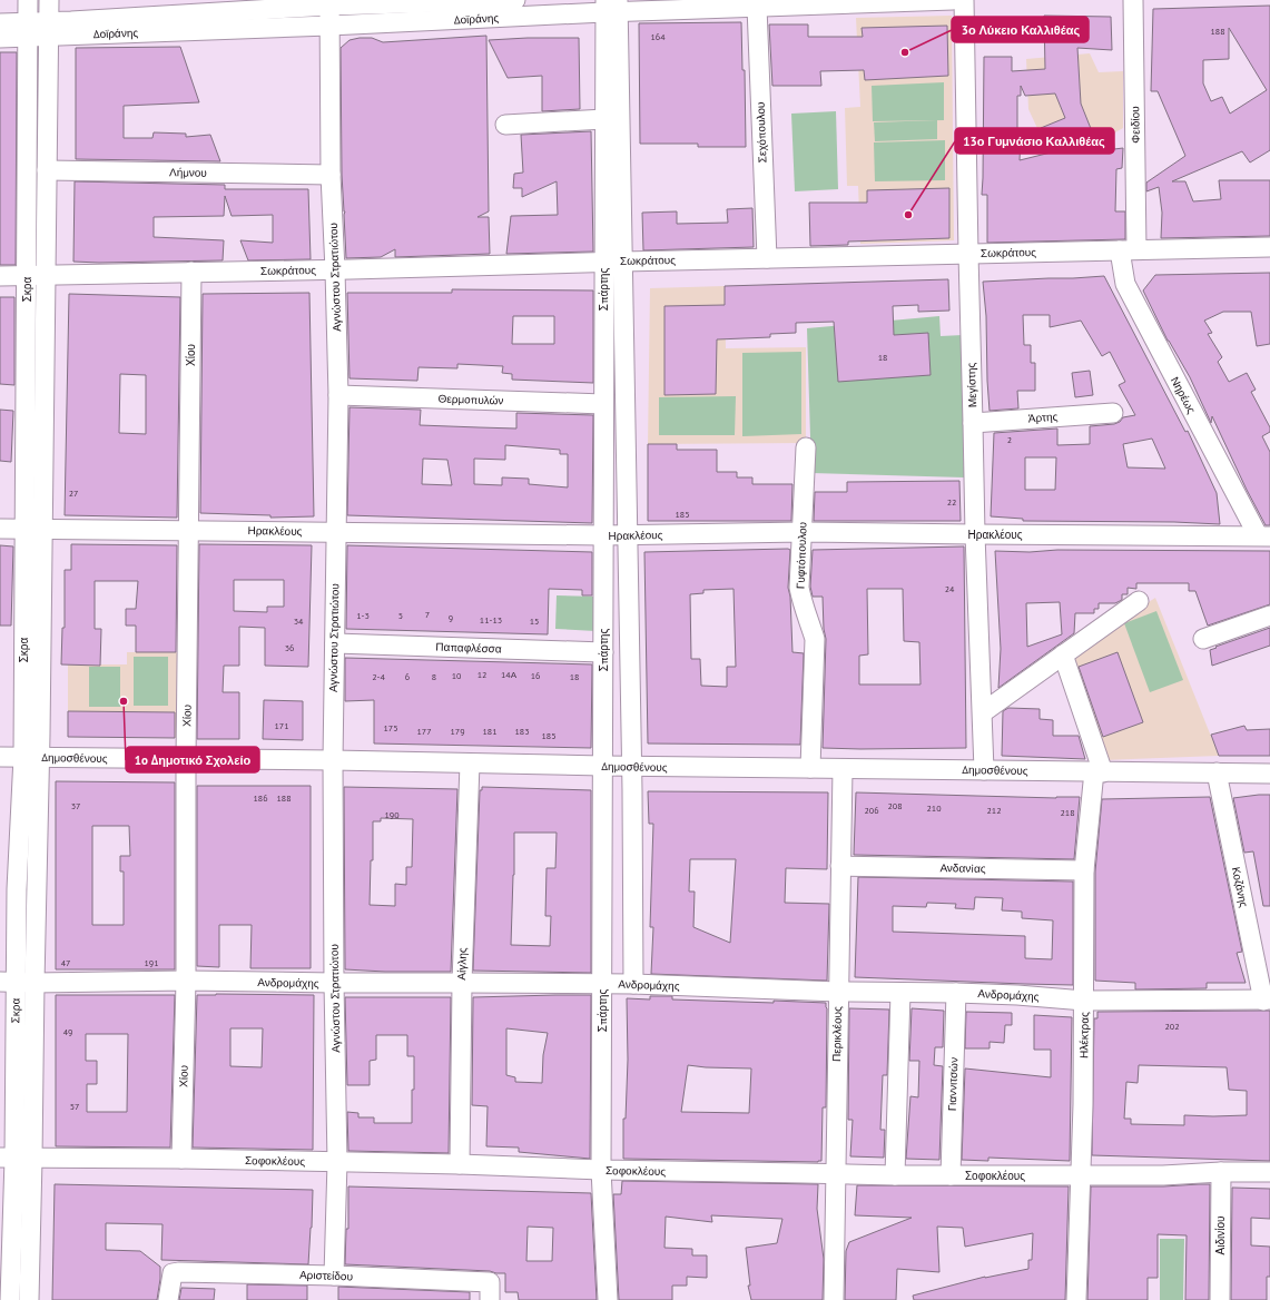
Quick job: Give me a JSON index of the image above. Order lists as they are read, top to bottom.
{
  "streets": {
    "street": [
      "Δοϊράνης",
      "Φειδίου",
      "Σεχόπουλου",
      "Λήμνου",
      "Σωκράτους",
      "Αγνώστου Στρατιώτου",
      "Σκρα",
      "Σπάρτης",
      "Χίου",
      "Μεγίστης",
      "Νηρέως",
      "Θερμοπυλών",
      "Άρτης",
      "Ηρακλέους",
      "Γυφτόπουλου",
      "Παπαφλέσσα",
      "Δημοσθένους",
      "Ανδανiας",
      "Κοζάνης",
      "Αίγλης",
      "Ανδρομάχης",
      "Περικλέους",
      "Ηλέκτρας",
      "Γιαννιτσών",
      "Σοφοκλέους",
      "Αιδινίου",
      "Αριστείδου"
    ]
  },
  "crossings": [
    ["Δοϊράνης", "Σεχόπουλου"],
    ["Δοϊράνης", "Αγνώστου Στρατιώτου"],
    ["Δοϊράνης", "Σκρα"],
    ["Δοϊράνης", "Σπάρτης"],
    ["Φειδίου", "Σωκράτους"],
    ["Φειδίου", "Νηρέως"],
    ["Σεχόπουλου", "Σωκράτους"],
    ["Λήμνου", "Αγνώστου Στρατιώτου"],
    ["Λήμνου", "Σκρα"],
    ["Σωκράτους", "Αγνώστου Στρατιώτου"],
    ["Σωκράτους", "Σκρα"],
    ["Σωκράτους", "Σπάρτης"],
    ["Σωκράτους", "Χίου"],
    ["Σωκράτους", "Μεγίστης"],
    ["Σωκράτους", "Νηρέως"],
    ["Αγνώστου Στρατιώτου", "Θερμοπυλών"],
    ["Αγνώστου Στρατιώτου", "Ηρακλέους"],
    ["Αγνώστου Στρατιώτου", "Παπαφλέσσα"],
    ["Αγνώστου Στρατιώτου", "Δημοσθένους"],
    ["Αγνώστου Στρατιώτου", "Ανδρομάχης"],
    ["Αγνώστου Στρατιώτου", "Σοφοκλέους"],
    ["Αγνώστου Στρατιώτου", "Αριστείδου"],
    ["Σκρα", "Ηρακλέους"],
    ["Σκρα", "Δημοσθένους"],
    ["Σκρα", "Ανδρομάχης"],
    ["Σκρα", "Σοφοκλέους"],
    ["Σπάρτης", "Θερμοπυλών"],
    ["Σπάρτης", "Ηρακλέους"],
    ["Σπάρτης", "Παπαφλέσσα"],
    ["Σπάρτης", "Δημοσθένους"],
    ["Σπάρτης", "Ανδρομάχης"],
    ["Σπάρτης", "Σοφοκλέους"],
    ["Χίου", "Ηρακλέους"],
    ["Χίου", "Δημοσθένους"],
    ["Χίου", "Ανδρομάχης"],
    ["Χίου", "Σοφοκλέους"],
    ["Μεγίστης", "Άρτης"],
    ["Μεγίστης", "Ηρακλέους"],
    ["Μεγίστης", "Δημοσθένους"],
    ["Νηρέως", "Ηρακλέους"],
    ["Ηρακλέους", "Γυφτόπουλου"],
    ["Γυφτόπουλου", "Δημοσθένους"],
    ["Δημοσθένους", "Κοζάνης"],
    ["Δημοσθένους", "Αίγλης"],
    ["Δημοσθένους", "Περικλέους"],
    ["Δημοσθένους", "Ηλέκτρας"],
    ["Ανδανiας", "Περικλέους"],
    ["Ανδανiας", "Ηλέκτρας"],
    ["Κοζάνης", "Ανδρομάχης"],
    ["Αίγλης", "Ανδρομάχης"],
    ["Αίγλης", "Σοφοκλέους"],
    ["Ανδρομάχης", "Περικλέους"],
    ["Ανδρομάχης", "Ηλέκτρας"],
    ["Ανδρομάχης", "Γιαννιτσών"],
    ["Περικλέους", "Σοφοκλέους"],
    ["Ηλέκτρας", "Σοφοκλέους"],
    ["Γιαννιτσών", "Σοφοκλέους"],
    ["Σοφοκλέους", "Αιδινίου"]
  ],
  "places": ["3ο Λύκειο Καλλιθέας", "13ο Γυμνάσιο Καλλιθέας", "1o Δημοτικό Σχολείο"],
  "house_numbers": [
    "188",
    "164",
    "18",
    "2",
    "27",
    "22",
    "185",
    "24",
    "7",
    "1-3",
    "5",
    "9",
    "11-13",
    "34",
    "15",
    "36",
    "12",
    "14Α",
    "10",
    "16",
    "2-4",
    "6",
    "8",
    "18",
    "171",
    "175",
    "177",
    "179",
    "181",
    "183",
    "185",
    "186",
    "188",
    "37",
    "208",
    "210",
    "206",
    "212",
    "218",
    "190",
    "47",
    "191",
    "202",
    "49",
    "57"
  ]
}
